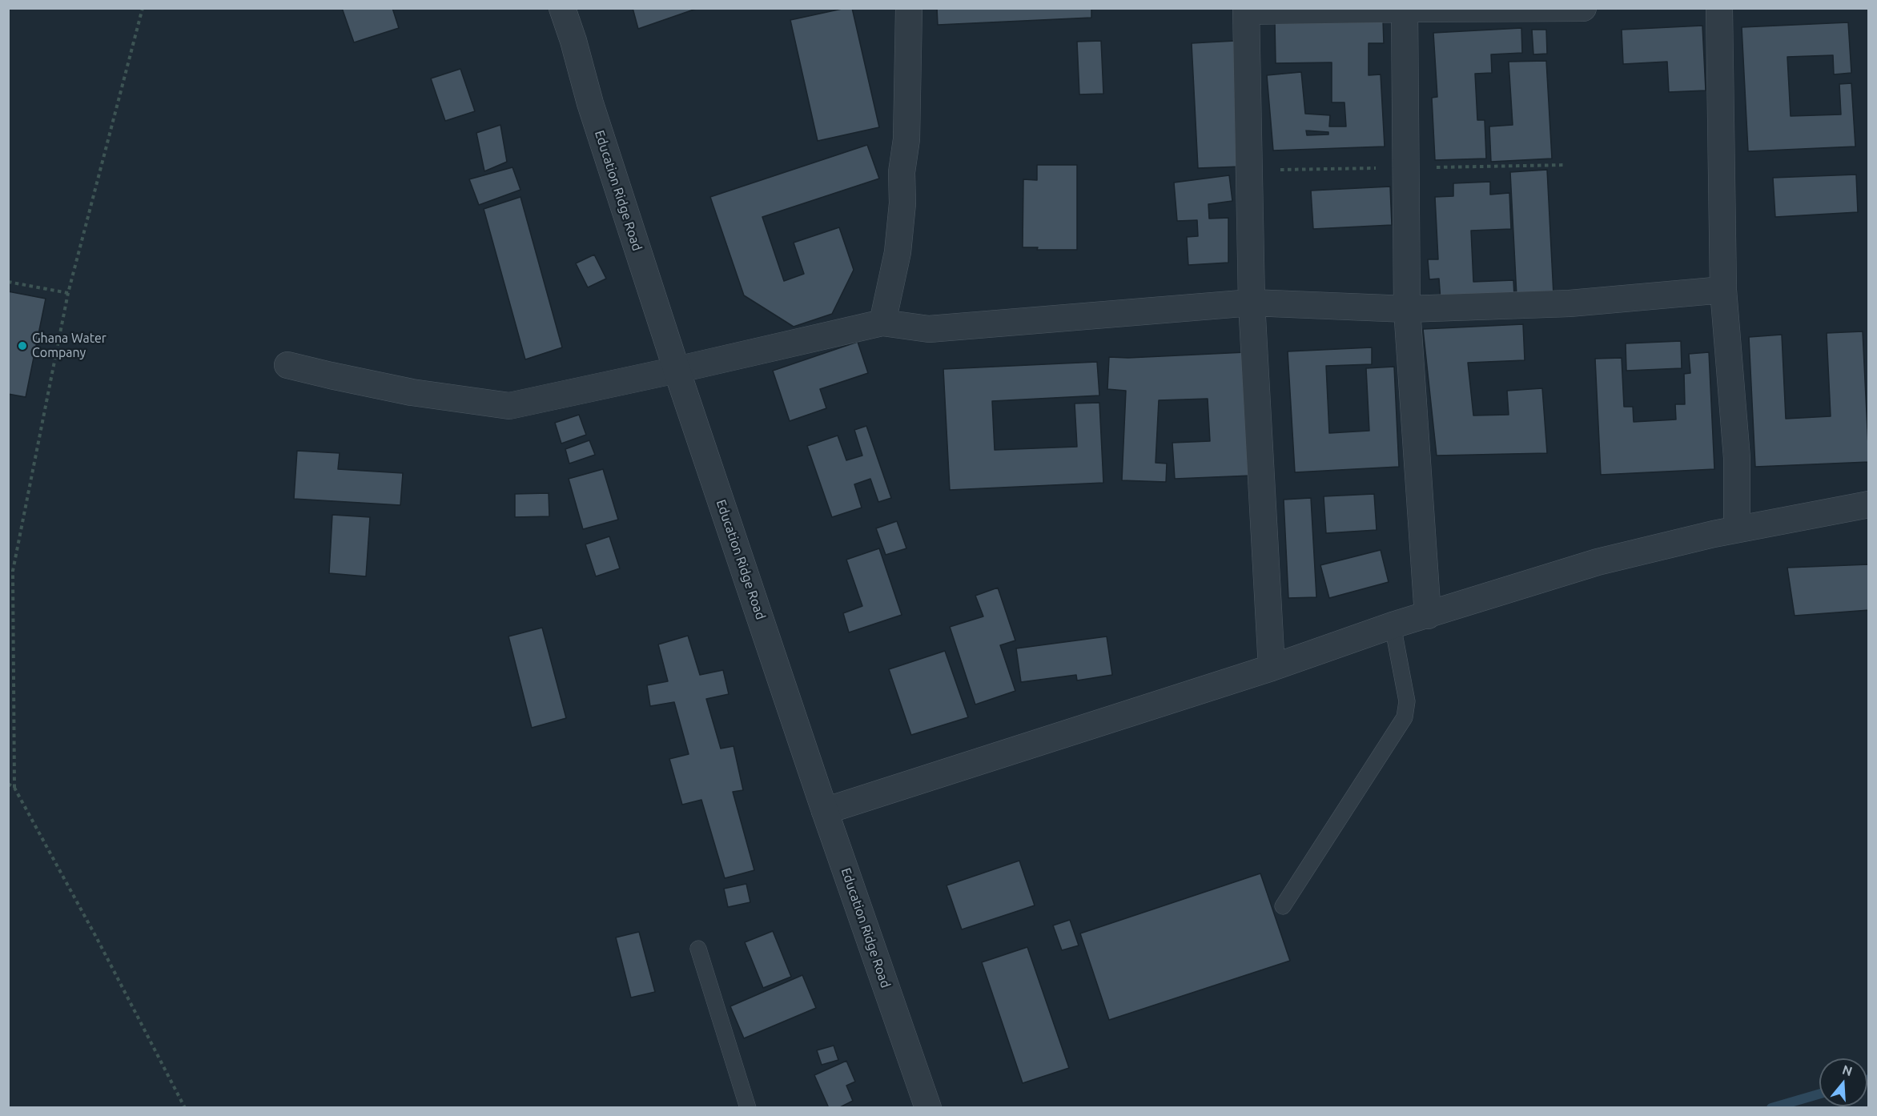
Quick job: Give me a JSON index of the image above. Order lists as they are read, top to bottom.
{
  "streets": {
    "street": ["Education Ridge Road"]
  },
  "places": ["Ghana Water Company"],
  "north": "top"
}
